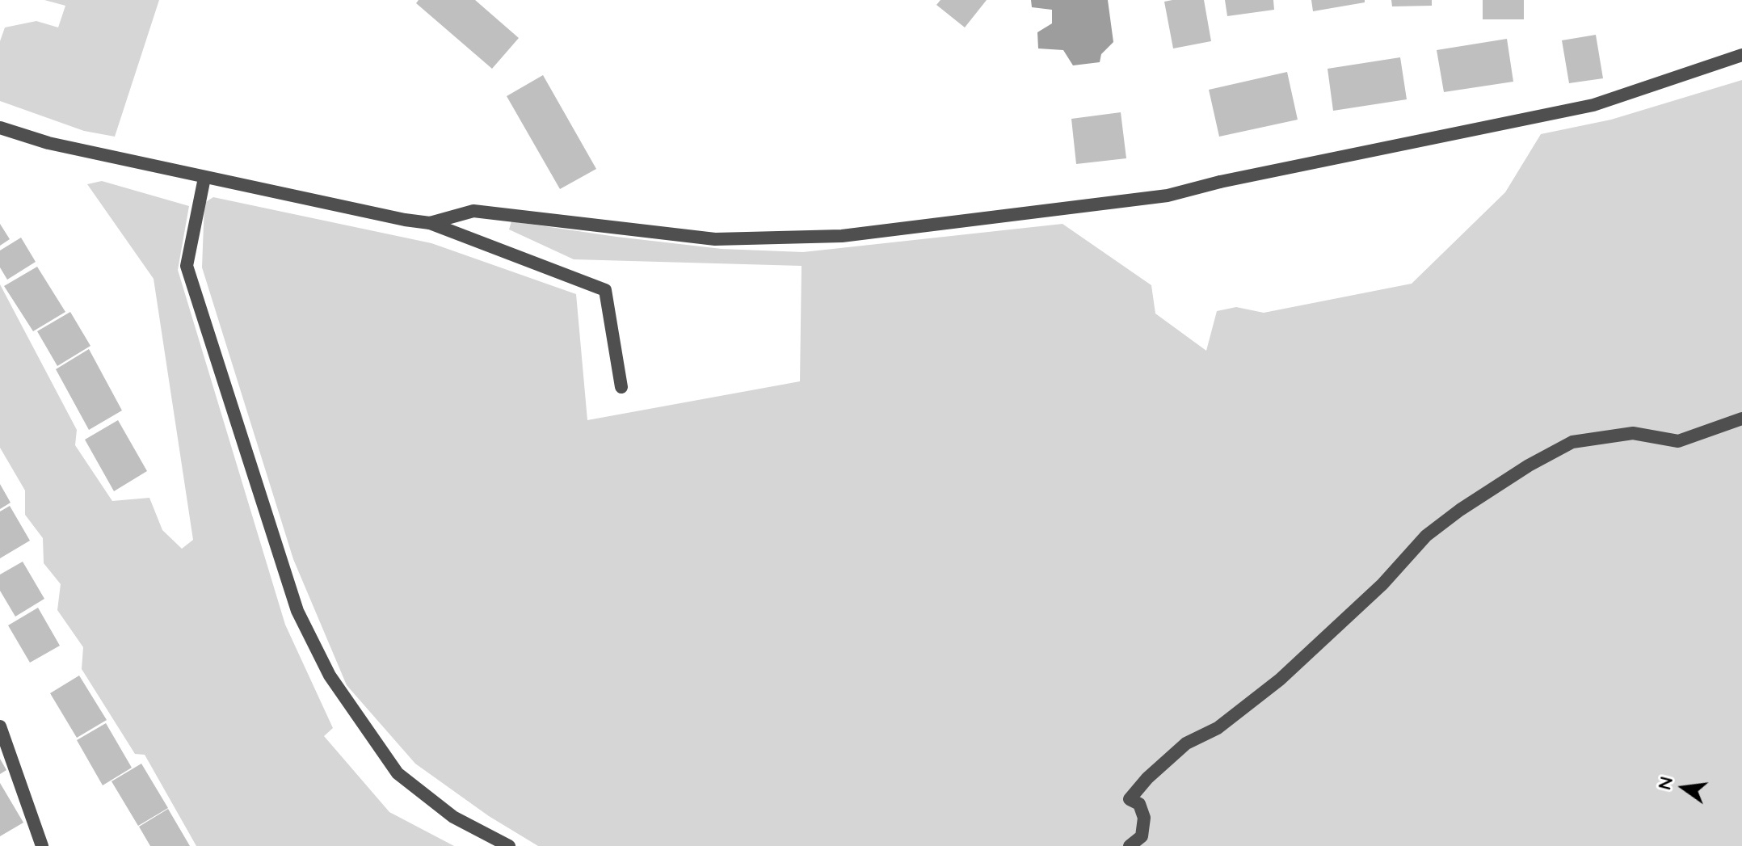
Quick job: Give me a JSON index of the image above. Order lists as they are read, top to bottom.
{
  "north": "left"
}
